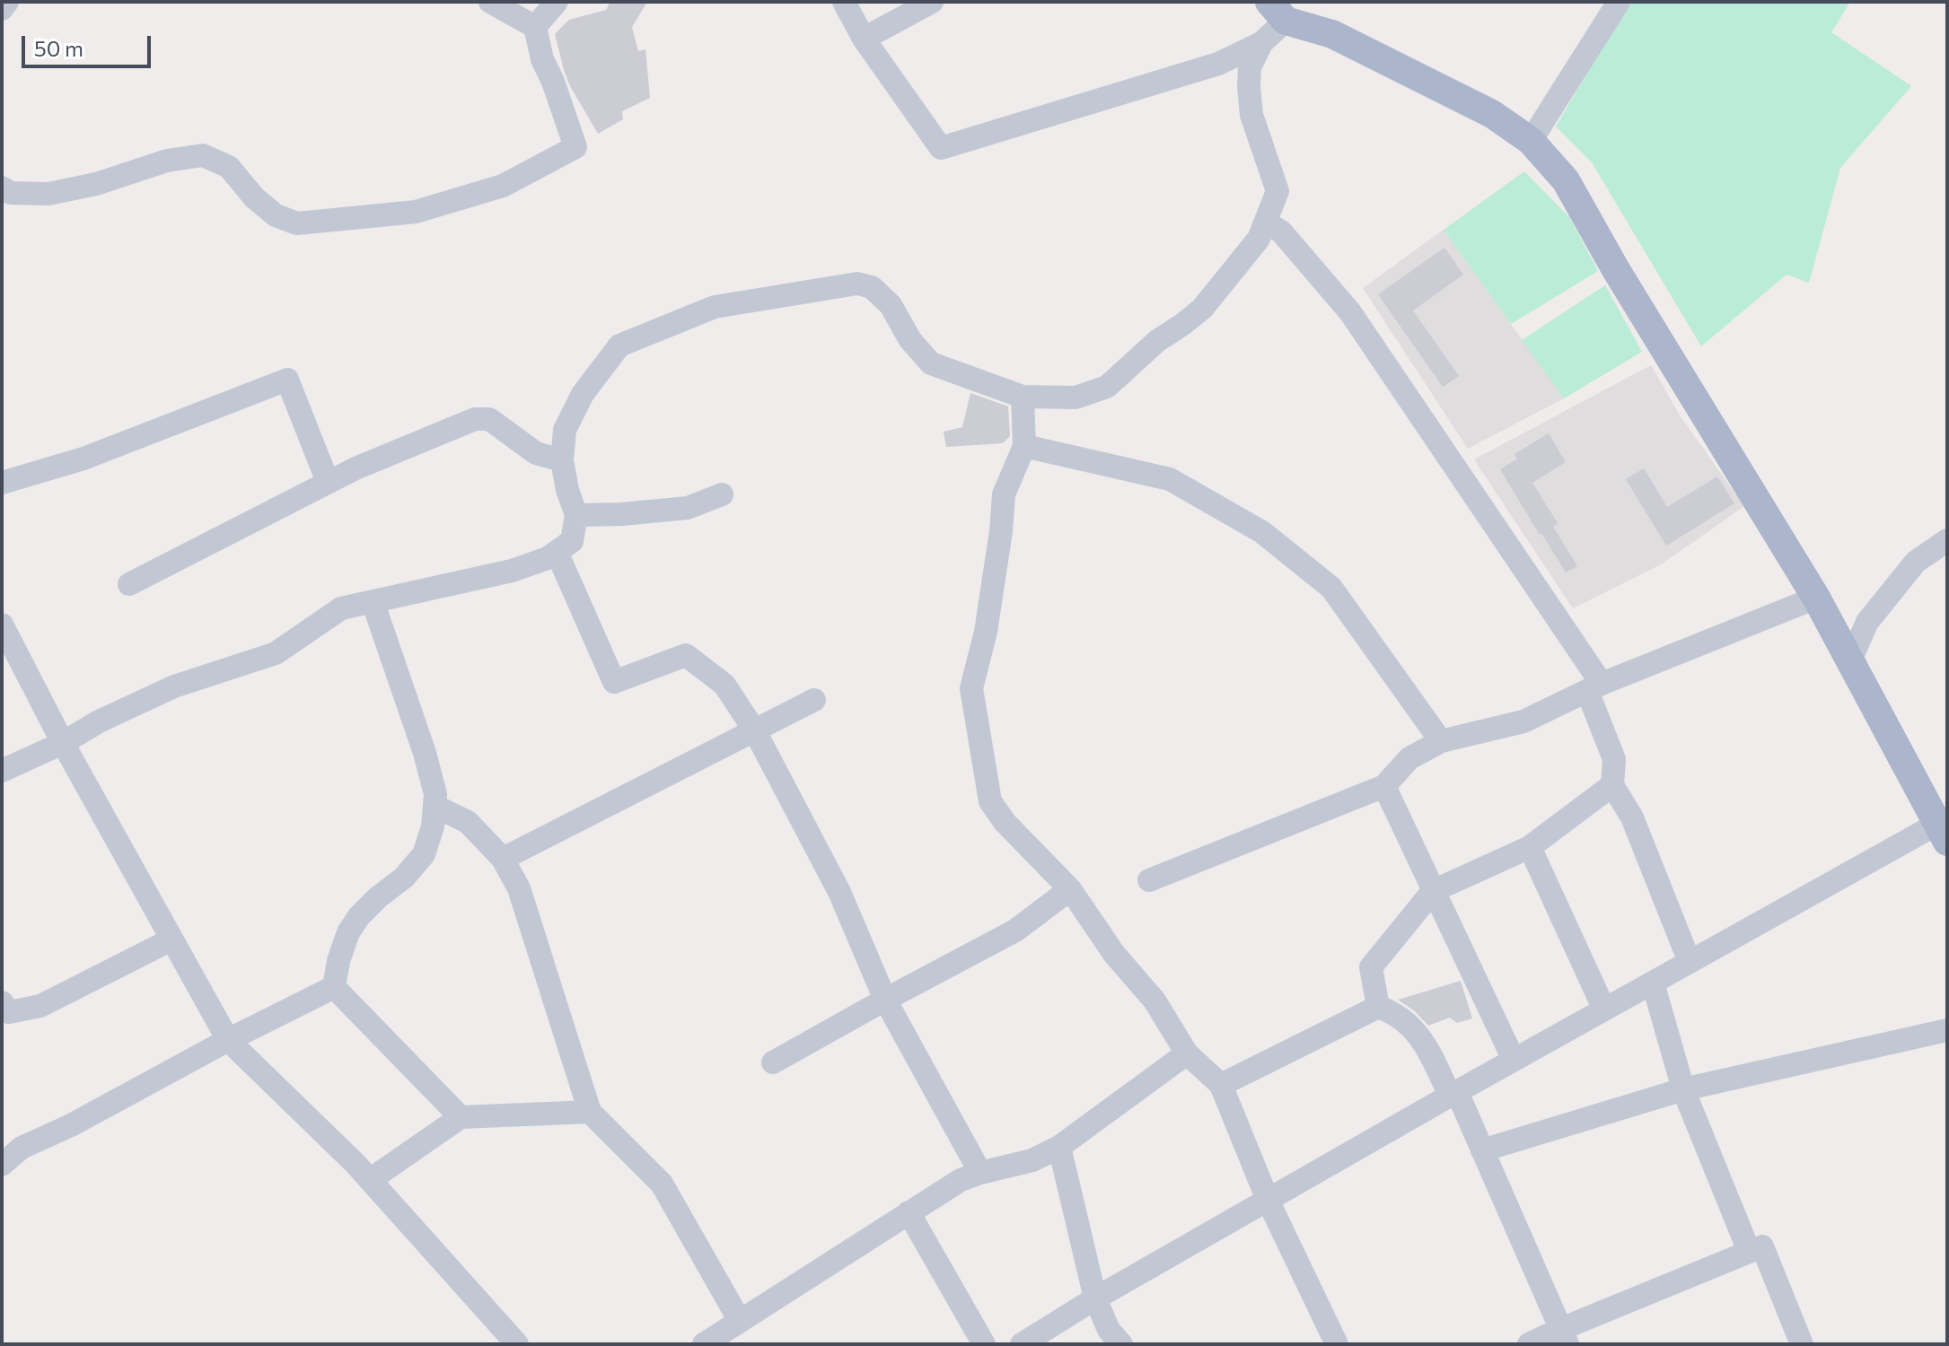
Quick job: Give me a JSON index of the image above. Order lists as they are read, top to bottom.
{
  "scale_bar": "50 m"
}
